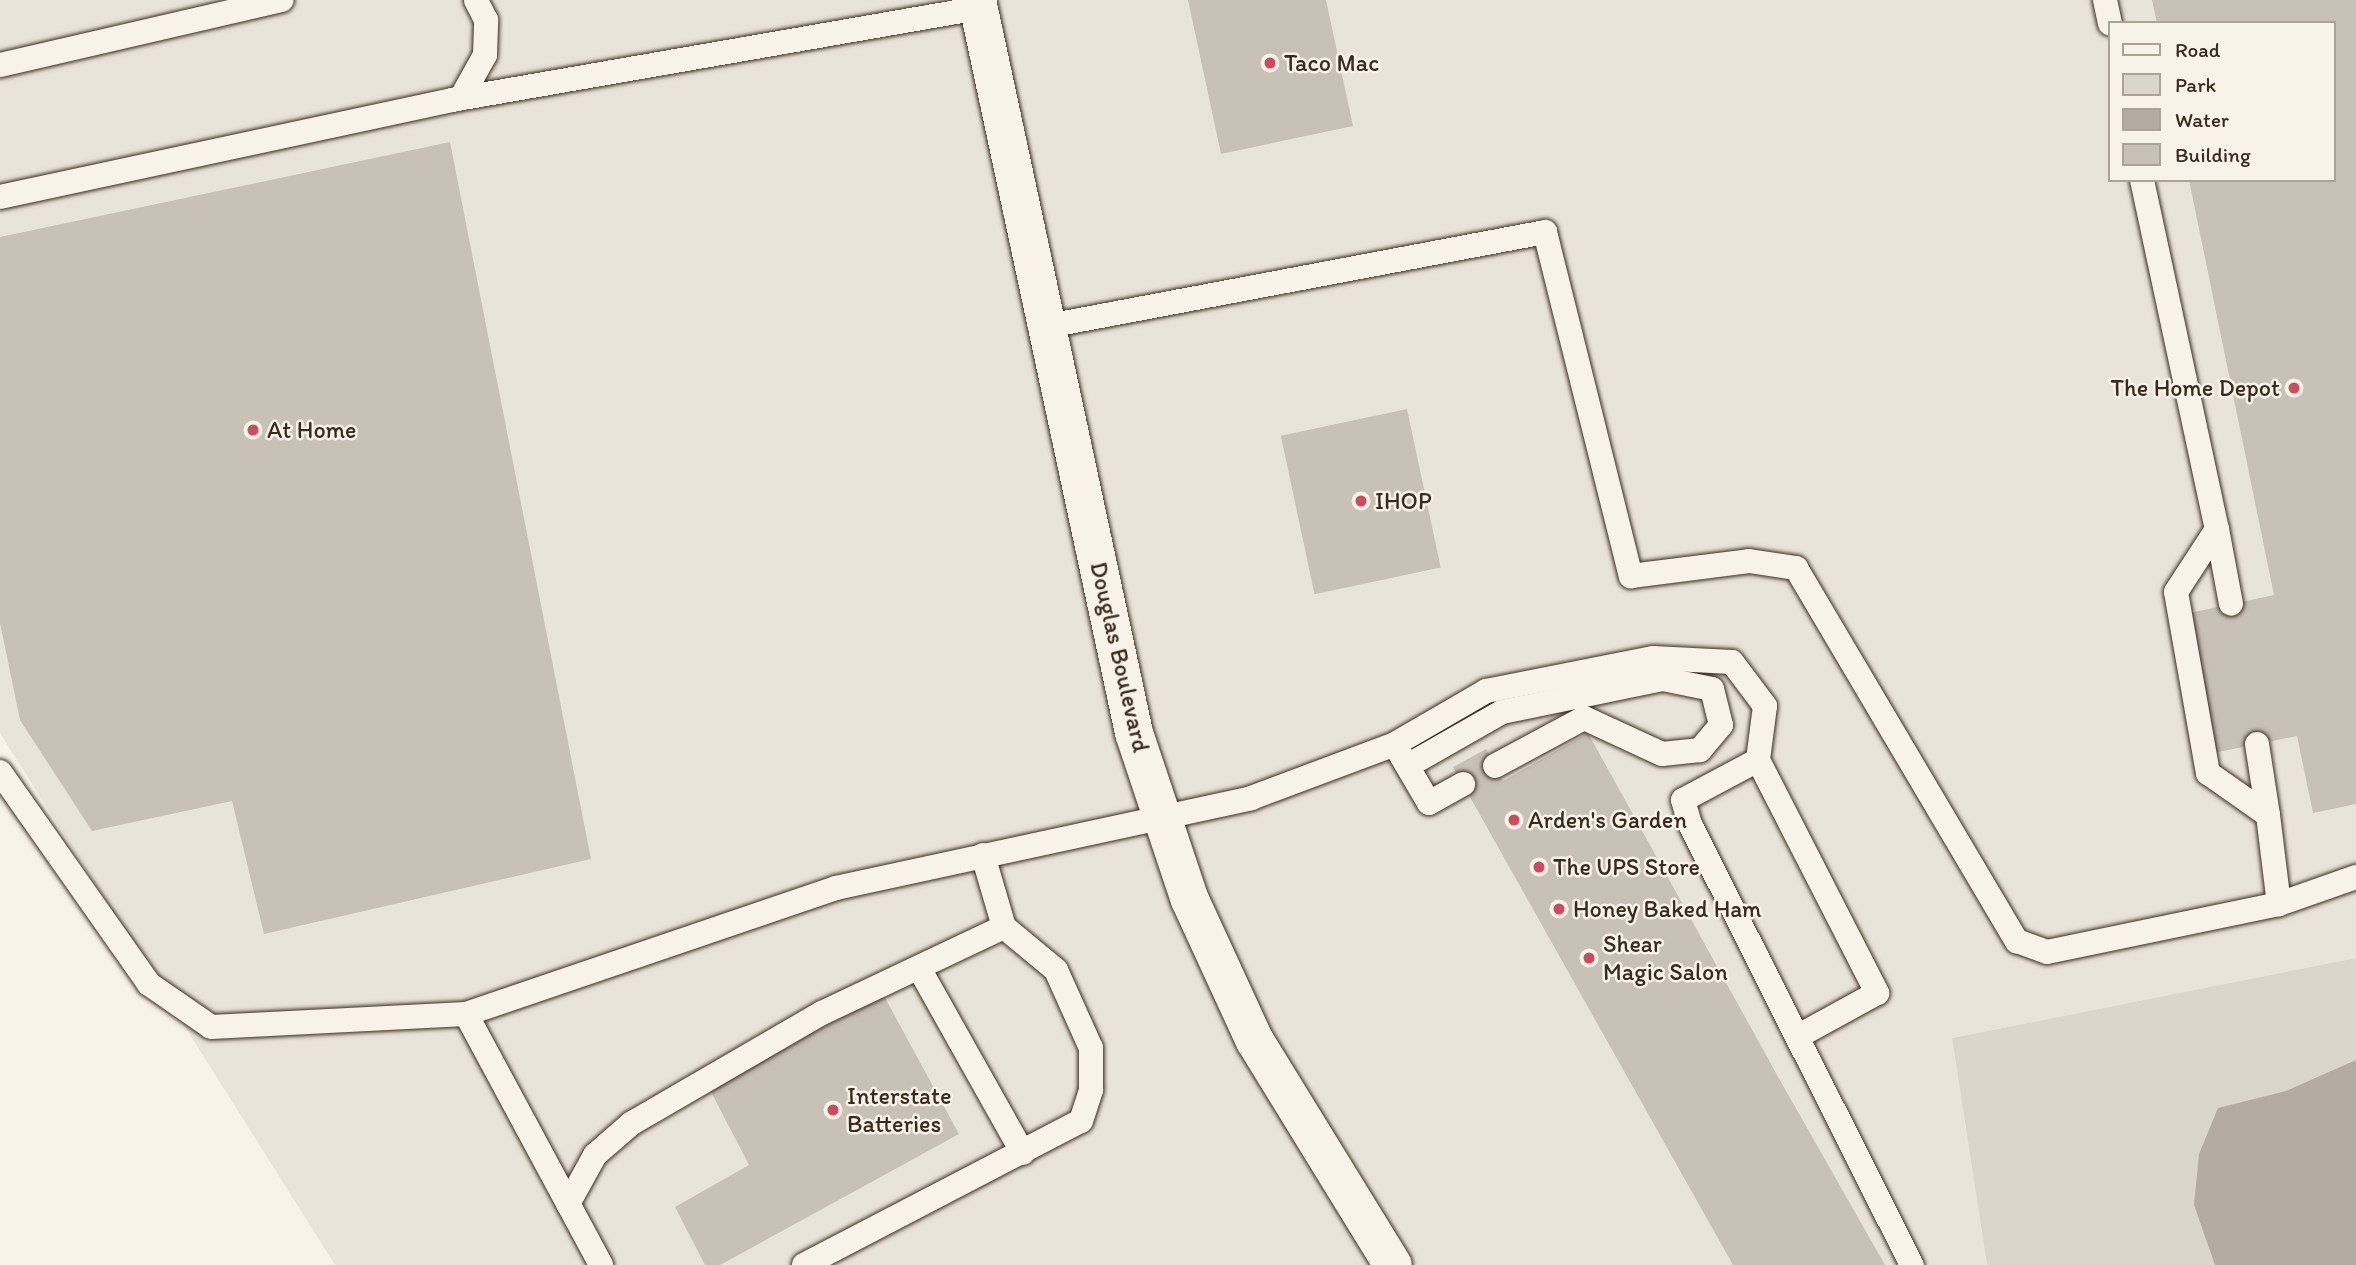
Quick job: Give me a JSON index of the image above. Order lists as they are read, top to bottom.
{
  "streets": {
    "main road": ["Douglas Boulevard"]
  },
  "places": [
    "Taco Mac",
    "The Home Depot",
    "At Home",
    "IHOP",
    "Arden's Garden",
    "The UPS Store",
    "Honey Baked Ham",
    "Shear Magic Salon",
    "Interstate Batteries"
  ],
  "legend": [
    "Road",
    "Park",
    "Water",
    "Building"
  ]
}
